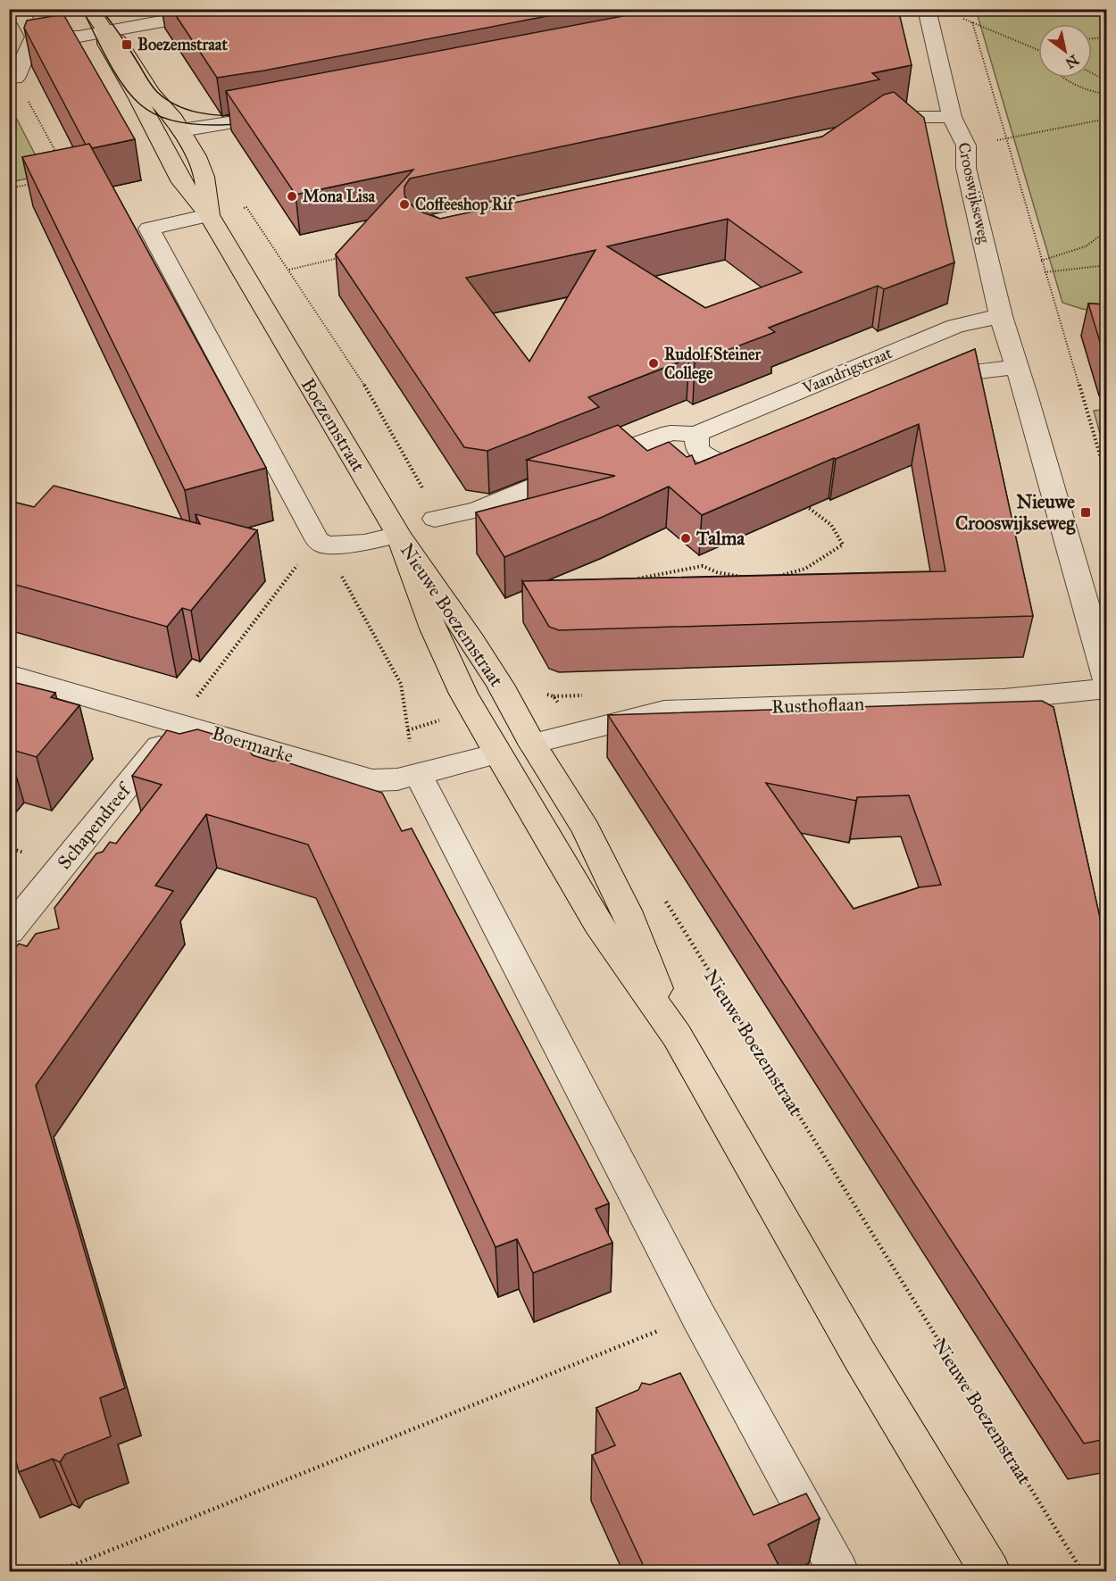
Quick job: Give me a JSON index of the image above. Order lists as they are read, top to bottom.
{
  "streets": {
    "main road": ["Boezemstraat", "Nieuwe Boezemstraat"],
    "street": [
      "Crooswijkseweg",
      "Vaandrigstraat",
      "Rusthoflaan",
      "Boermarke",
      "Schapendreef"
    ]
  },
  "crossings": [
    ["Crooswijkseweg", "Vaandrigstraat"],
    ["Boezemstraat", "Nieuwe Boezemstraat"],
    ["Nieuwe Boezemstraat", "Rusthoflaan"],
    ["Nieuwe Boezemstraat", "Boermarke"],
    ["Boermarke", "Schapendreef"]
  ],
  "places": {
    "transit": ["Boezemstraat", "Nieuwe Crooswijkseweg"],
    "other": [
      "Mona Lisa",
      "Coffeeshop Rif",
      "Rudolf Steiner College",
      "Talma"
    ]
  },
  "north": "bottom right"
}
